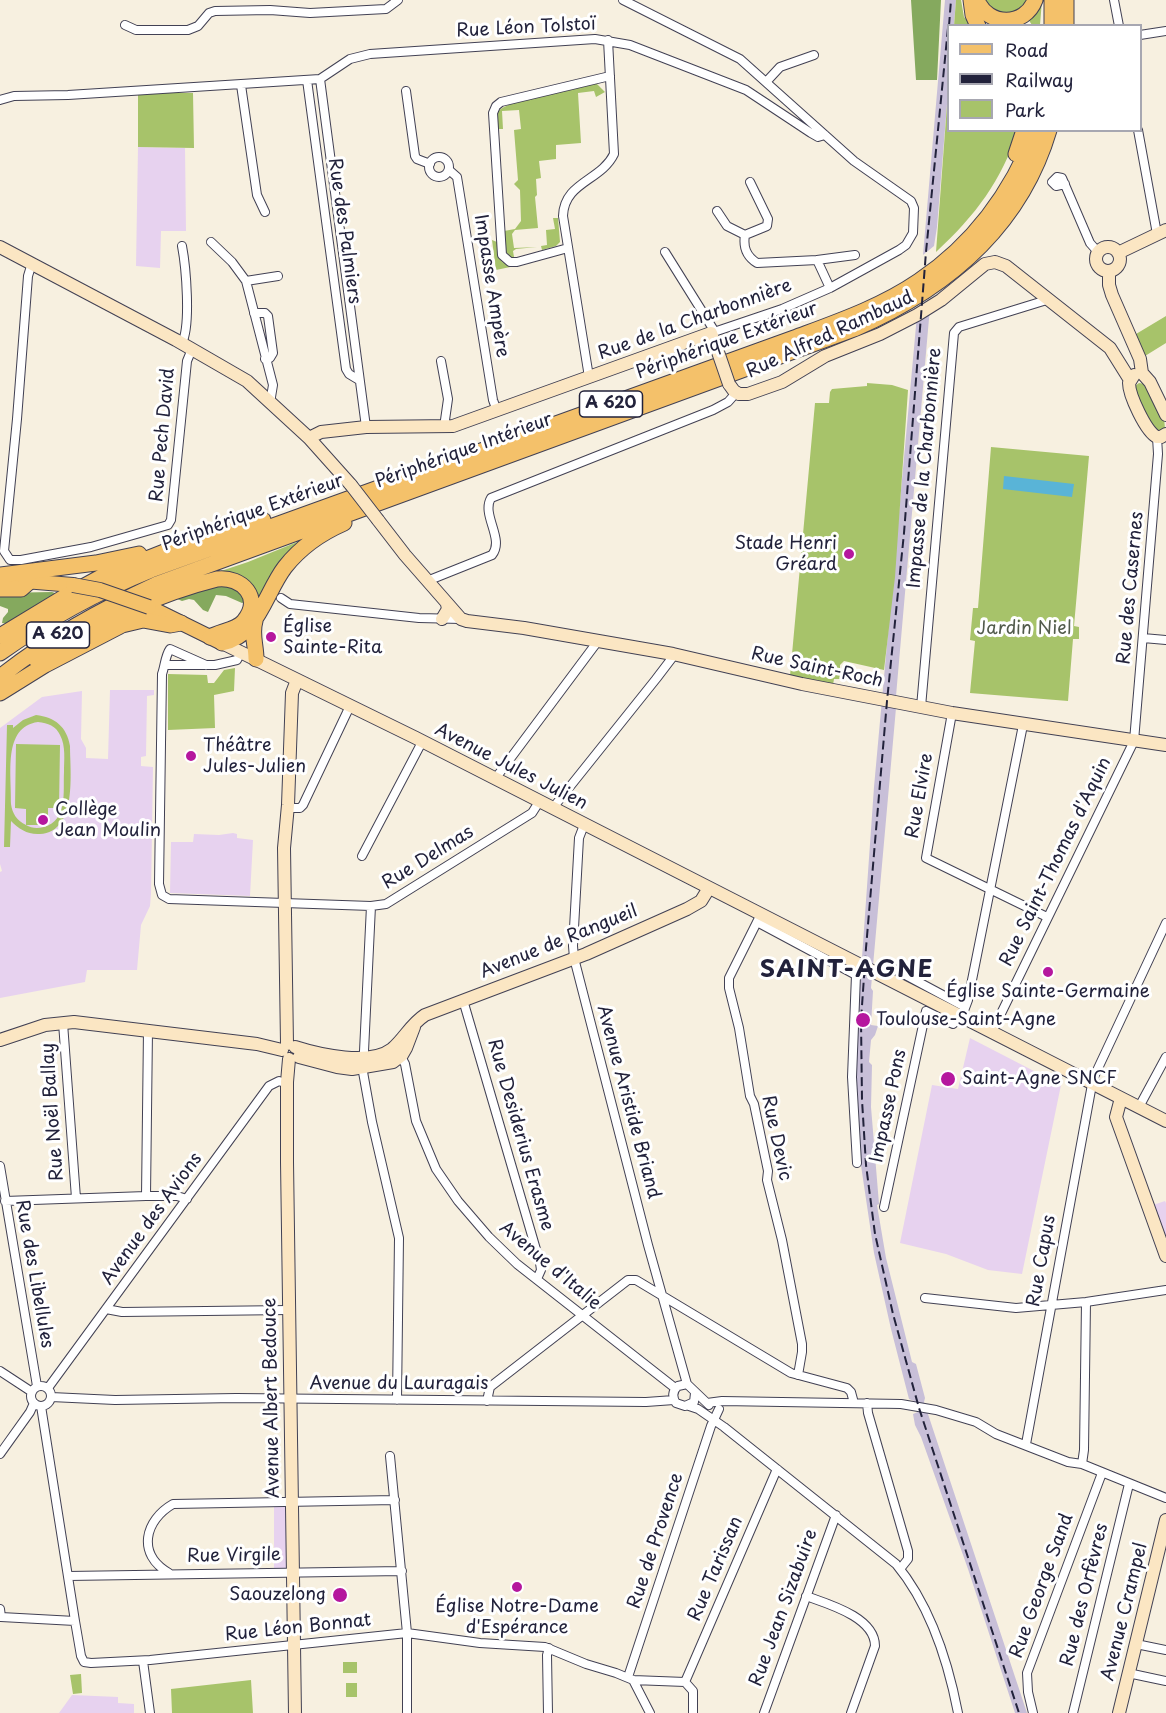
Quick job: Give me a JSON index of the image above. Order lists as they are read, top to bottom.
{
  "streets": {
    "highway": ["Périphérique Extérieur", "A 620", "Périphérique Intérieur"],
    "main road": ["Avenue Jules Julien"],
    "street": [
      "Rue Léon Tolstoï",
      "Rue des Palmiers",
      "Impasse Ampère",
      "Rue de la Charbonnière",
      "Rue Alfred Rambaud",
      "Rue Pech David",
      "Impasse de la Charbonnière",
      "Rue des Casernes",
      "Rue Saint-Roch",
      "Rue Elvire",
      "Rue Delmas",
      "Rue Saint-Thomas d'Aquin",
      "Avenue de Rangueil",
      "Avenue Aristide Briand",
      "Impasse Pons",
      "Rue Noël Ballay",
      "Rue Desiderius Erasme",
      "Rue Devic",
      "Avenue des Avions",
      "Rue Capus",
      "Avenue d'Italie",
      "Rue des Libellules",
      "Avenue du Lauragais",
      "Avenue Albert Bedouce",
      "Rue de Provence",
      "Rue Virgile",
      "Rue Tarissan",
      "Rue George Sand",
      "Rue des Orfèvres",
      "Rue Jean Sizabuire",
      "Avenue Crampel",
      "Rue Léon Bonnat"
    ]
  },
  "crossings": [
    ["Rue Léon Tolstoï", "Rue des Palmiers"],
    ["Rue Léon Tolstoï", "Rue de la Charbonnière"],
    ["Rue des Palmiers", "Rue de la Charbonnière"],
    ["Impasse Ampère", "Rue de la Charbonnière"],
    ["Rue Alfred Rambaud", "Impasse de la Charbonnière"],
    ["Rue Alfred Rambaud", "Rue des Casernes"],
    ["Impasse de la Charbonnière", "Rue Saint-Roch"],
    ["Rue des Casernes", "Rue Saint-Roch"],
    ["Rue des Casernes", "Rue Saint-Thomas d'Aquin"],
    ["Rue Saint-Roch", "Rue Elvire"],
    ["Rue Saint-Roch", "Rue Saint-Thomas d'Aquin"],
    ["Avenue Jules Julien", "Rue Delmas"],
    ["Avenue Jules Julien", "Rue Saint-Thomas d'Aquin"],
    ["Avenue Jules Julien", "Avenue de Rangueil"],
    ["Avenue Jules Julien", "Avenue Aristide Briand"],
    ["Avenue Jules Julien", "Impasse Pons"],
    ["Avenue Jules Julien", "Rue Devic"],
    ["Avenue Jules Julien", "Rue Capus"],
    ["Avenue Jules Julien", "Avenue Albert Bedouce"],
    ["Rue Elvire", "Rue Saint-Thomas d'Aquin"],
    ["Rue Delmas", "Avenue Albert Bedouce"],
    ["Avenue de Rangueil", "Avenue Aristide Briand"],
    ["Avenue de Rangueil", "Rue Desiderius Erasme"],
    ["Avenue de Rangueil", "Avenue d'Italie"],
    ["Avenue Aristide Briand", "Avenue d'Italie"],
    ["Avenue Aristide Briand", "Avenue du Lauragais"],
    ["Rue Desiderius Erasme", "Avenue d'Italie"],
    ["Avenue des Avions", "Rue des Libellules"],
    ["Avenue des Avions", "Avenue du Lauragais"],
    ["Avenue des Avions", "Avenue Albert Bedouce"],
    ["Avenue d'Italie", "Avenue du Lauragais"],
    ["Rue des Libellules", "Avenue du Lauragais"],
    ["Avenue du Lauragais", "Avenue Albert Bedouce"],
    ["Avenue Albert Bedouce", "Rue Virgile"],
    ["Avenue Albert Bedouce", "Rue Léon Bonnat"],
    ["Rue de Provence", "Rue Léon Bonnat"],
    ["Rue Tarissan", "Rue Léon Bonnat"]
  ],
  "districts": ["SAINT-AGNE"],
  "parks": ["Jardin Niel"],
  "places": [
    "Stade Henri Gréard",
    "Église Sainte-Rita",
    "Théâtre Jules-Julien",
    "Collège Jean Moulin",
    "Église Sainte-Germaine",
    "Toulouse-Saint-Agne",
    "Saint-Agne SNCF",
    "Église Notre-Dame d'Espérance",
    "Saouzelong"
  ],
  "legend": ["Road", "Railway", "Park"]
}
